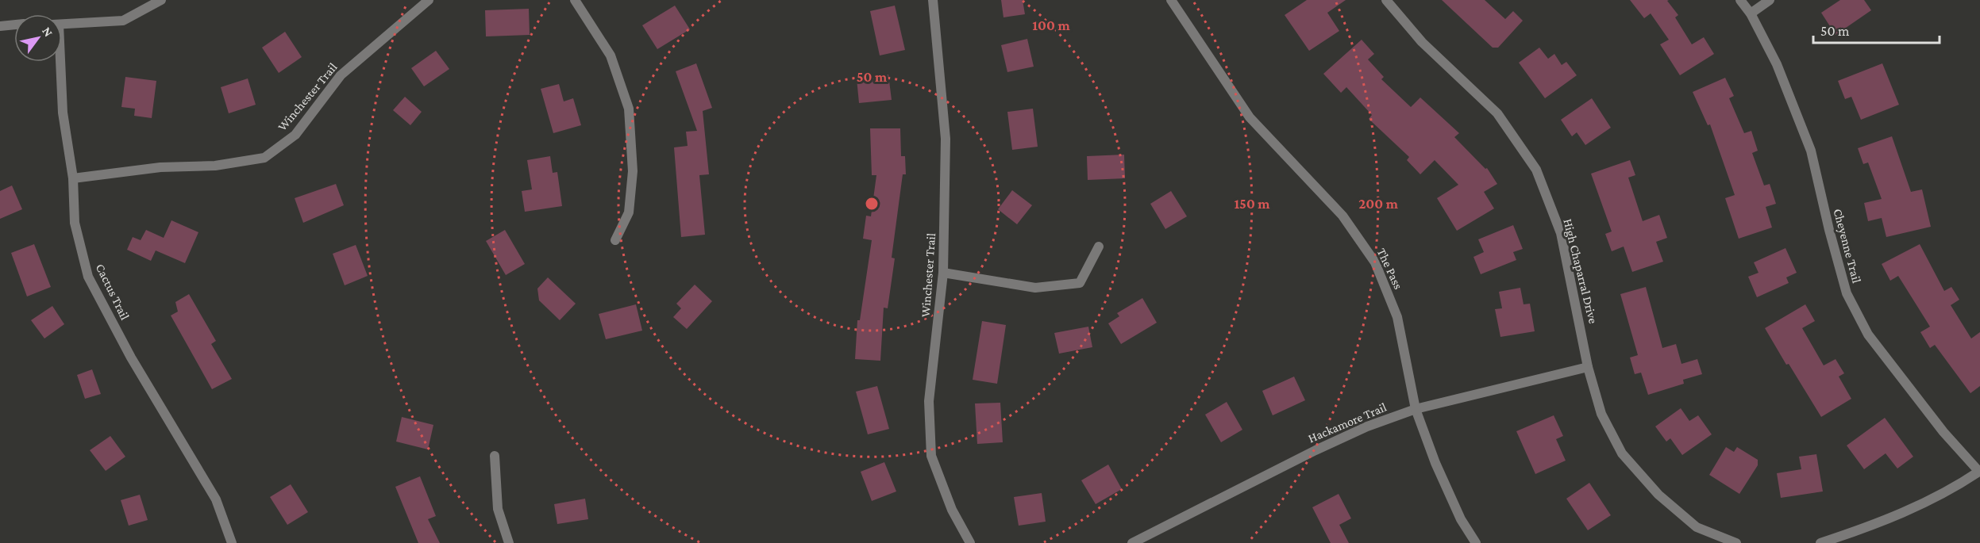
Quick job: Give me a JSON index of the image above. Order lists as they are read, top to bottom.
{
  "streets": {
    "street": [
      "Winchester Trail",
      "Cheyenne Trail",
      "The Pass",
      "High Chaparral Drive",
      "Cactus Trail",
      "Hackamore Trail"
    ]
  },
  "crossings": [
    ["Winchester Trail", "Cactus Trail"],
    ["The Pass", "Hackamore Trail"],
    ["High Chaparral Drive", "Hackamore Trail"]
  ],
  "scale_bar": "50 m",
  "north": "top right",
  "rings": [
    "100 m",
    "50 m",
    "150 m",
    "200 m"
  ]
}
